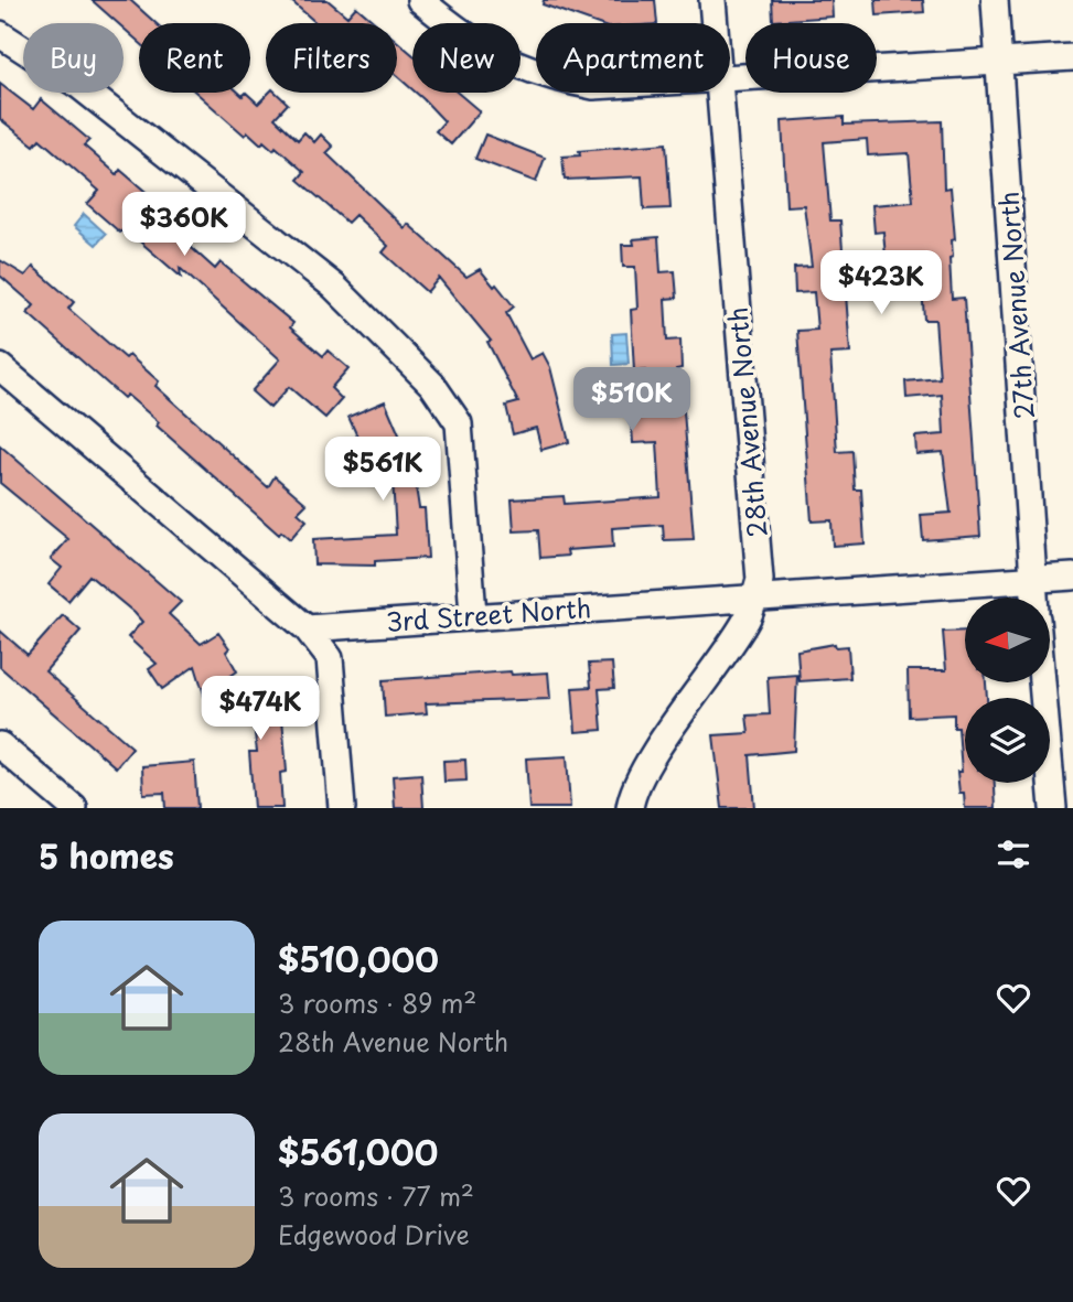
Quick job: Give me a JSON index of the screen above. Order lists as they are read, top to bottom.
{
  "streets": {
    "street": ["27th Avenue North", "28th Avenue North", "3rd Street North"]
  },
  "crossings": [
    ["27th Avenue North", "3rd Street North"],
    ["28th Avenue North", "3rd Street North"]
  ],
  "north": "left",
  "page": {
    "chip": [
      "Buy",
      "Rent",
      "Filters",
      "New",
      "Apartment",
      "House"
    ],
    "price": [
      "$360K",
      "$423K",
      "$510K",
      "$561K",
      "$474K"
    ],
    "heading": "5 homes",
    "list": [
      {
        "name": "$510,000",
        "note": "3 rooms · 89 m² · 28th Avenue North"
      },
      {
        "name": "$561,000",
        "note": "3 rooms · 77 m² · Edgewood Drive"
      }
    ]
  }
}
